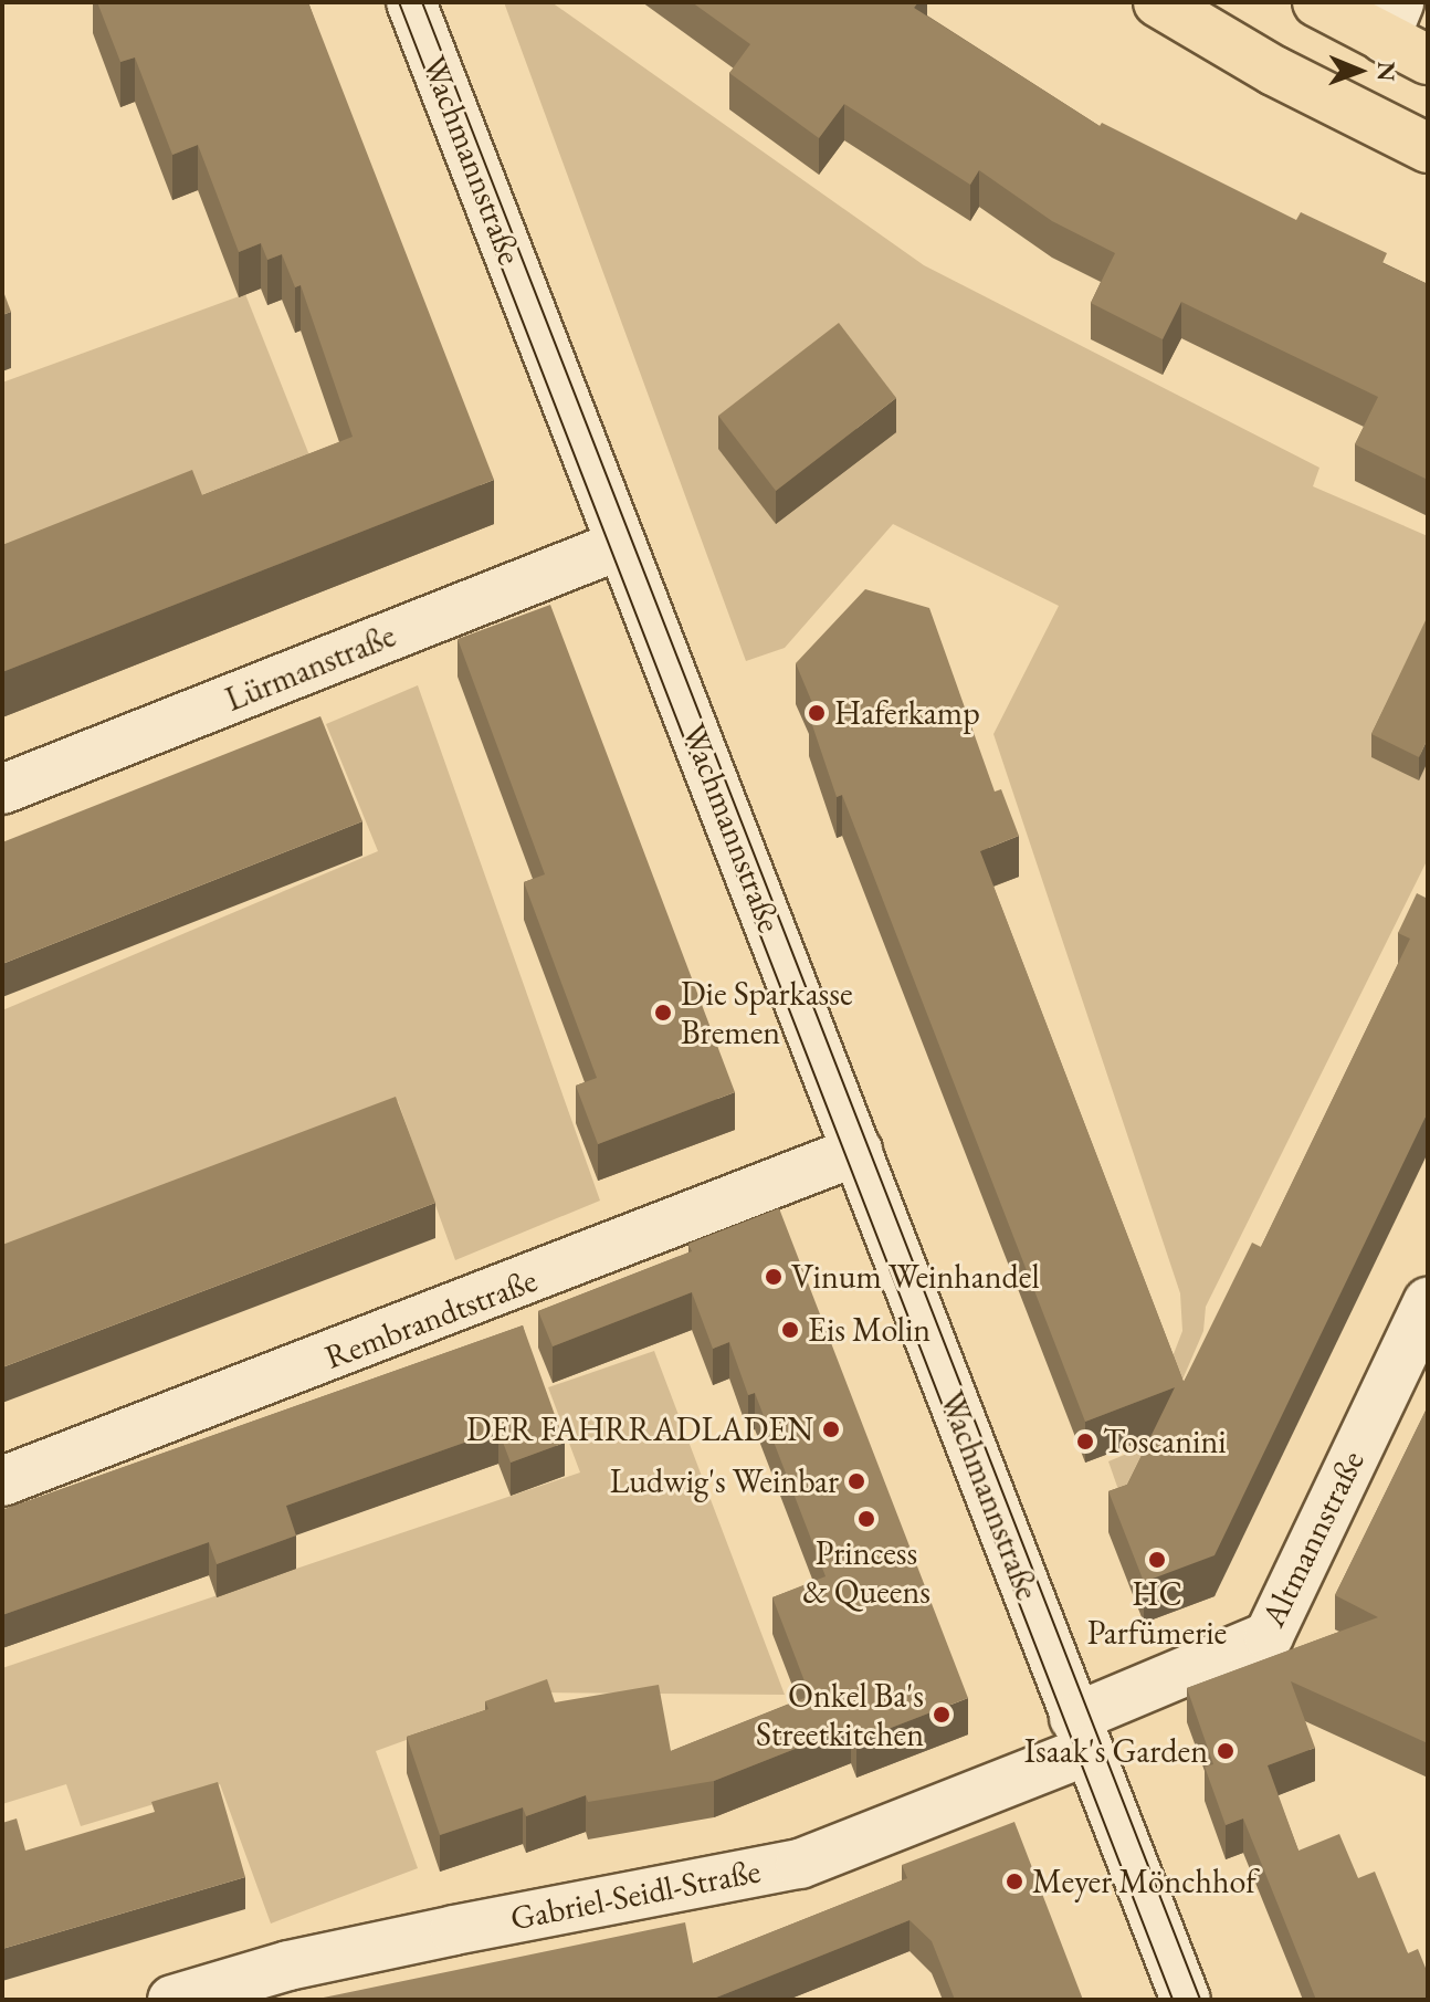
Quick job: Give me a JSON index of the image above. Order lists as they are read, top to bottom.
{
  "streets": {
    "street": [
      "Wachmannstraße",
      "Lürmanstraße",
      "Rembrandtstraße",
      "Altmannstraße",
      "Gabriel-Seidl-Straße"
    ]
  },
  "crossings": [
    ["Wachmannstraße", "Lürmanstraße"],
    ["Wachmannstraße", "Rembrandtstraße"],
    ["Wachmannstraße", "Altmannstraße"],
    ["Wachmannstraße", "Gabriel-Seidl-Straße"],
    ["Altmannstraße", "Gabriel-Seidl-Straße"]
  ],
  "places": [
    "Haferkamp",
    "Die Sparkasse Bremen",
    "Vinum Weinhandel",
    "Eis Molin",
    "DER FAHRRADLADEN",
    "Toscanini",
    "Ludwig's Weinbar",
    "Princess & Queens",
    "HC Parfümerie",
    "Onkel Ba's Streetkitchen",
    "Isaak's Garden",
    "Meyer Mönchhof"
  ],
  "north": "right"
}
